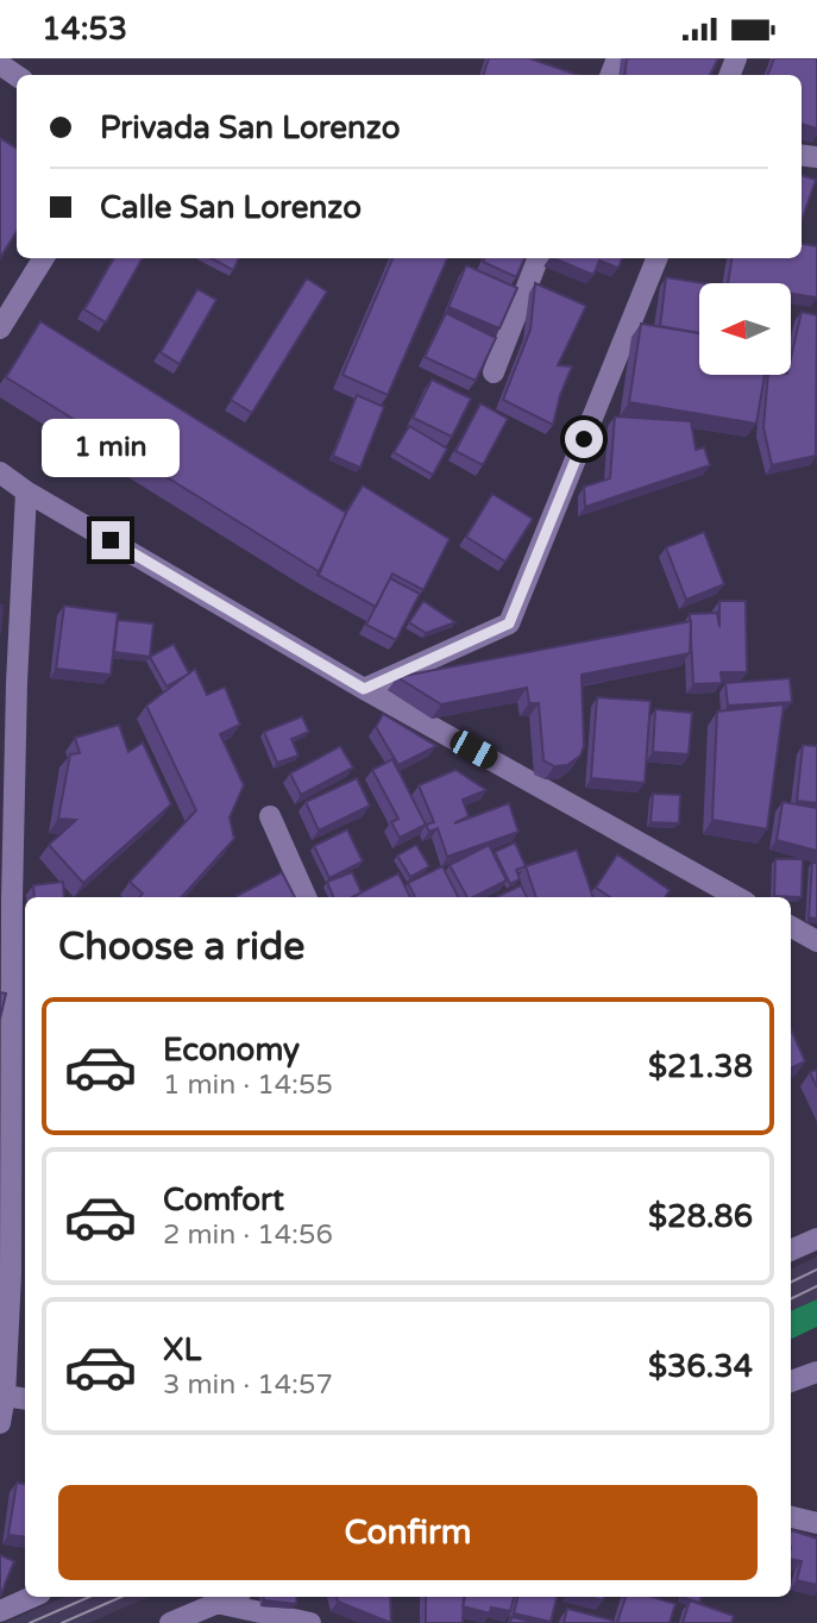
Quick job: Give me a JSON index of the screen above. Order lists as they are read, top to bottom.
{
  "north": "left",
  "page": {
    "status": "14:53",
    "banner": ["Privada San Lorenzo", "Calle San Lorenzo"],
    "bubble": "1 min",
    "heading": "Choose a ride",
    "list": [
      {
        "name": "Economy",
        "note": "1 min · 14:55",
        "value": "$21.38"
      },
      {
        "name": "Comfort",
        "note": "2 min · 14:56",
        "value": "$28.86"
      },
      {
        "name": "XL",
        "note": "3 min · 14:57",
        "value": "$36.34"
      }
    ],
    "buttons": "Confirm"
  }
}
